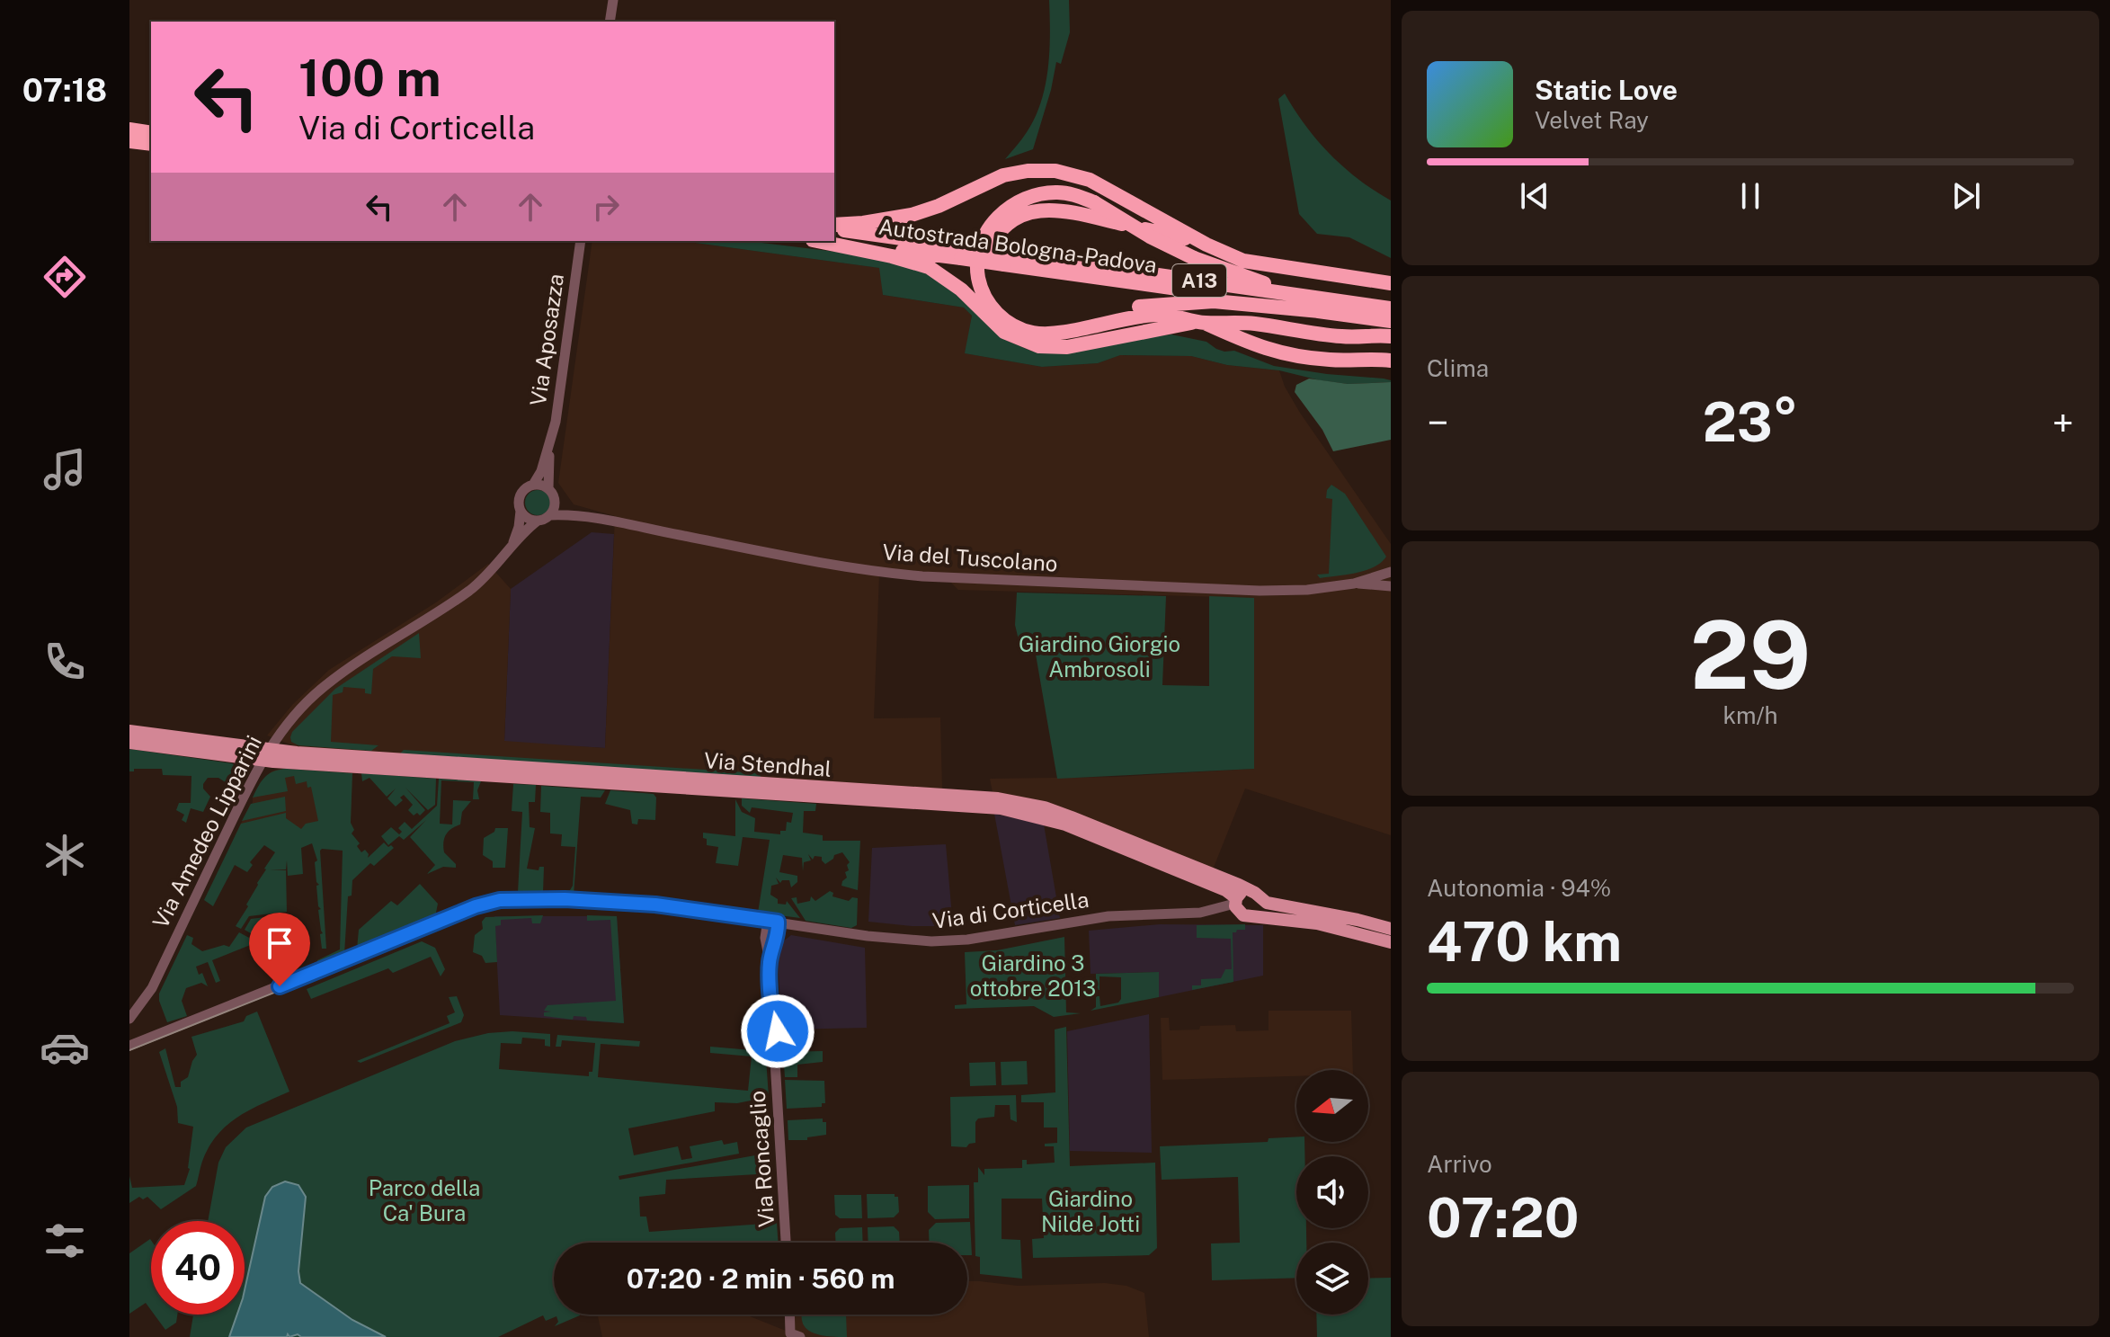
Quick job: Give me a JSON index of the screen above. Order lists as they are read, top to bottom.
{
  "streets": {
    "highway": ["Autostrada Bologna-Padova", "A13"],
    "main road": ["Via Stendhal"],
    "street": [
      "Via Aposazza",
      "Via del Tuscolano",
      "Via Amedeo Lipparini",
      "Via di Corticella",
      "Via Roncaglio"
    ]
  },
  "crossings": [
    ["Via Aposazza", "Via Amedeo Lipparini"],
    ["Via Stendhal", "Via Amedeo Lipparini"],
    ["Via Stendhal", "Via di Corticella"],
    ["Via di Corticella", "Via Roncaglio"]
  ],
  "parks": [
    "Giardino Giorgio Ambrosoli",
    "Giardino 3 ottobre 2013",
    "Parco della Ca' Bura",
    "Giardino Nilde Jotti"
  ],
  "north": "left",
  "page": {
    "tabs": "07:18",
    "turn": ["100 m", "Via di Corticella"],
    "song": ["Static Love", "Velvet Ray"],
    "tile": [
      "Clima",
      ["29", "km/h"],
      ["Autonomia · 94%", "470 km"],
      ["Arrivo", "07:20"]
    ],
    "heat": ["−", "23°", "+"],
    "limit": "40",
    "trip": "07:20 · 2 min · 560 m"
  }
}
